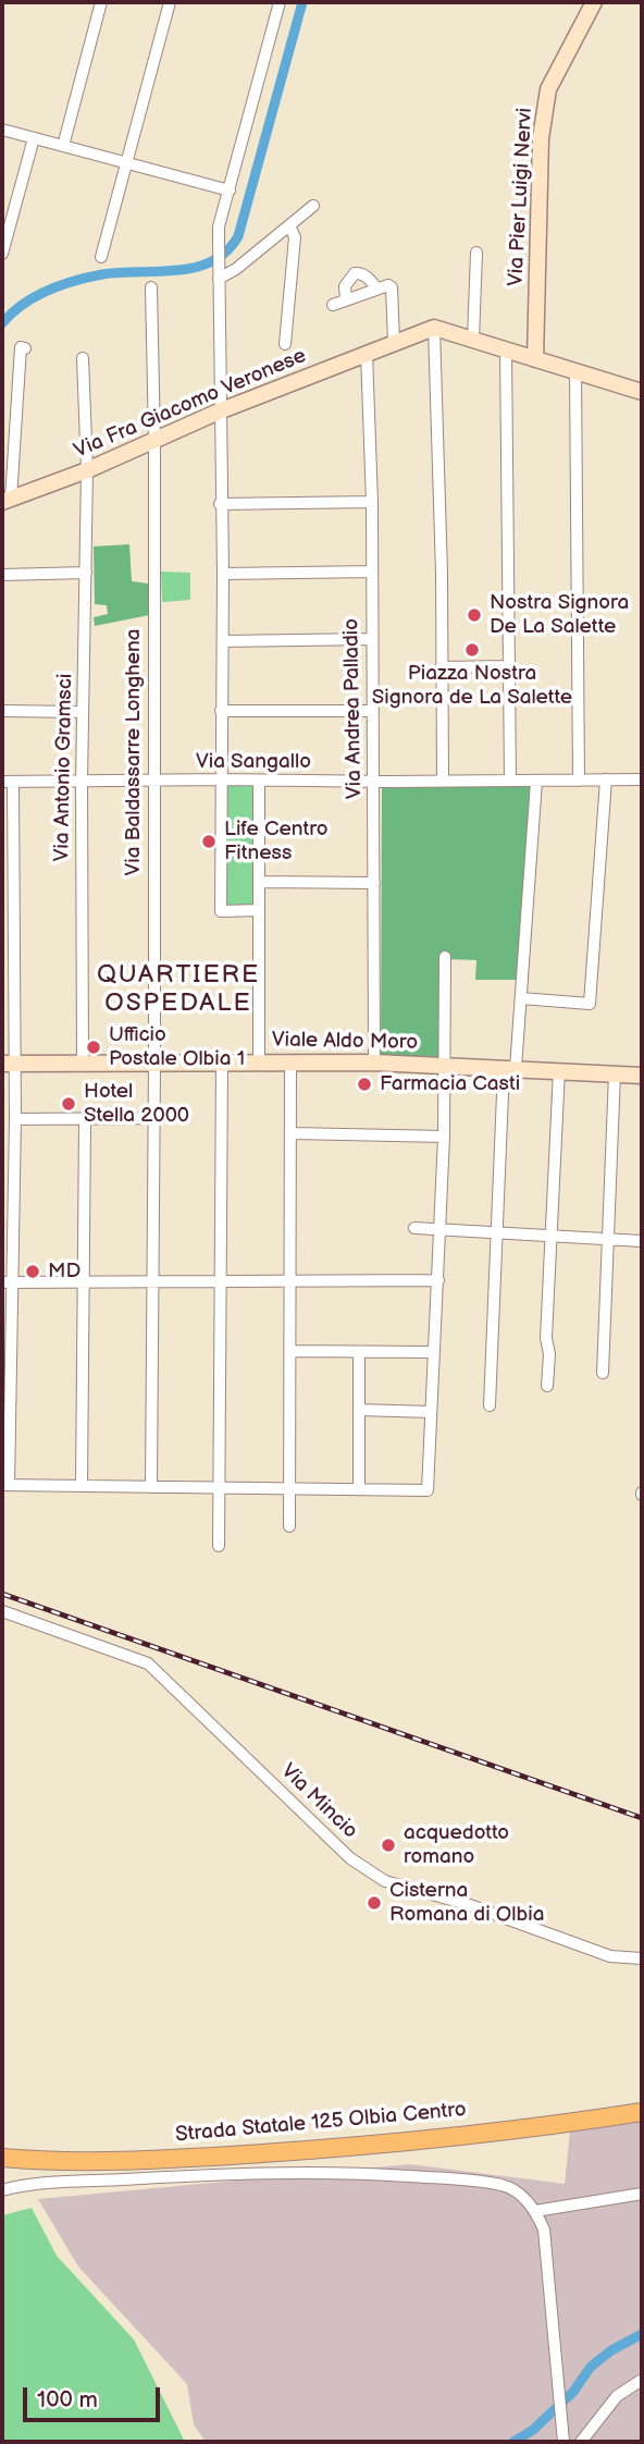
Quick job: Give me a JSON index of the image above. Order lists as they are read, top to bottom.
{
  "streets": {
    "main road": ["Strada Statale 125 Olbia Centro"],
    "street": [
      "Via Pier Luigi Nervi",
      "Via Fra Giacomo Veronese",
      "Via Andrea Palladio",
      "Via Baldassarre Longhena",
      "Via Sangallo",
      "Via Antonio Gramsci",
      "Viale Aldo Moro",
      "Via Mincio"
    ]
  },
  "crossings": [
    ["Via Fra Giacomo Veronese", "Via Andrea Palladio"],
    ["Via Fra Giacomo Veronese", "Via Baldassarre Longhena"],
    ["Via Fra Giacomo Veronese", "Via Antonio Gramsci"],
    ["Via Andrea Palladio", "Via Sangallo"],
    ["Via Andrea Palladio", "Viale Aldo Moro"],
    ["Via Baldassarre Longhena", "Via Sangallo"],
    ["Via Baldassarre Longhena", "Viale Aldo Moro"],
    ["Via Sangallo", "Via Antonio Gramsci"],
    ["Via Antonio Gramsci", "Viale Aldo Moro"]
  ],
  "districts": ["QUARTIERE OSPEDALE"],
  "places": [
    "Nostra Signora De La Salette",
    "Piazza Nostra Signora de La Salette",
    "Life Centro Fitness",
    "Ufficio Postale Olbia 1",
    "Farmacia Casti",
    "Hotel Stella 2000",
    "MD",
    "acquedotto romano",
    "Cisterna Romana di Olbia"
  ],
  "scale_bar": "100 m"
}
